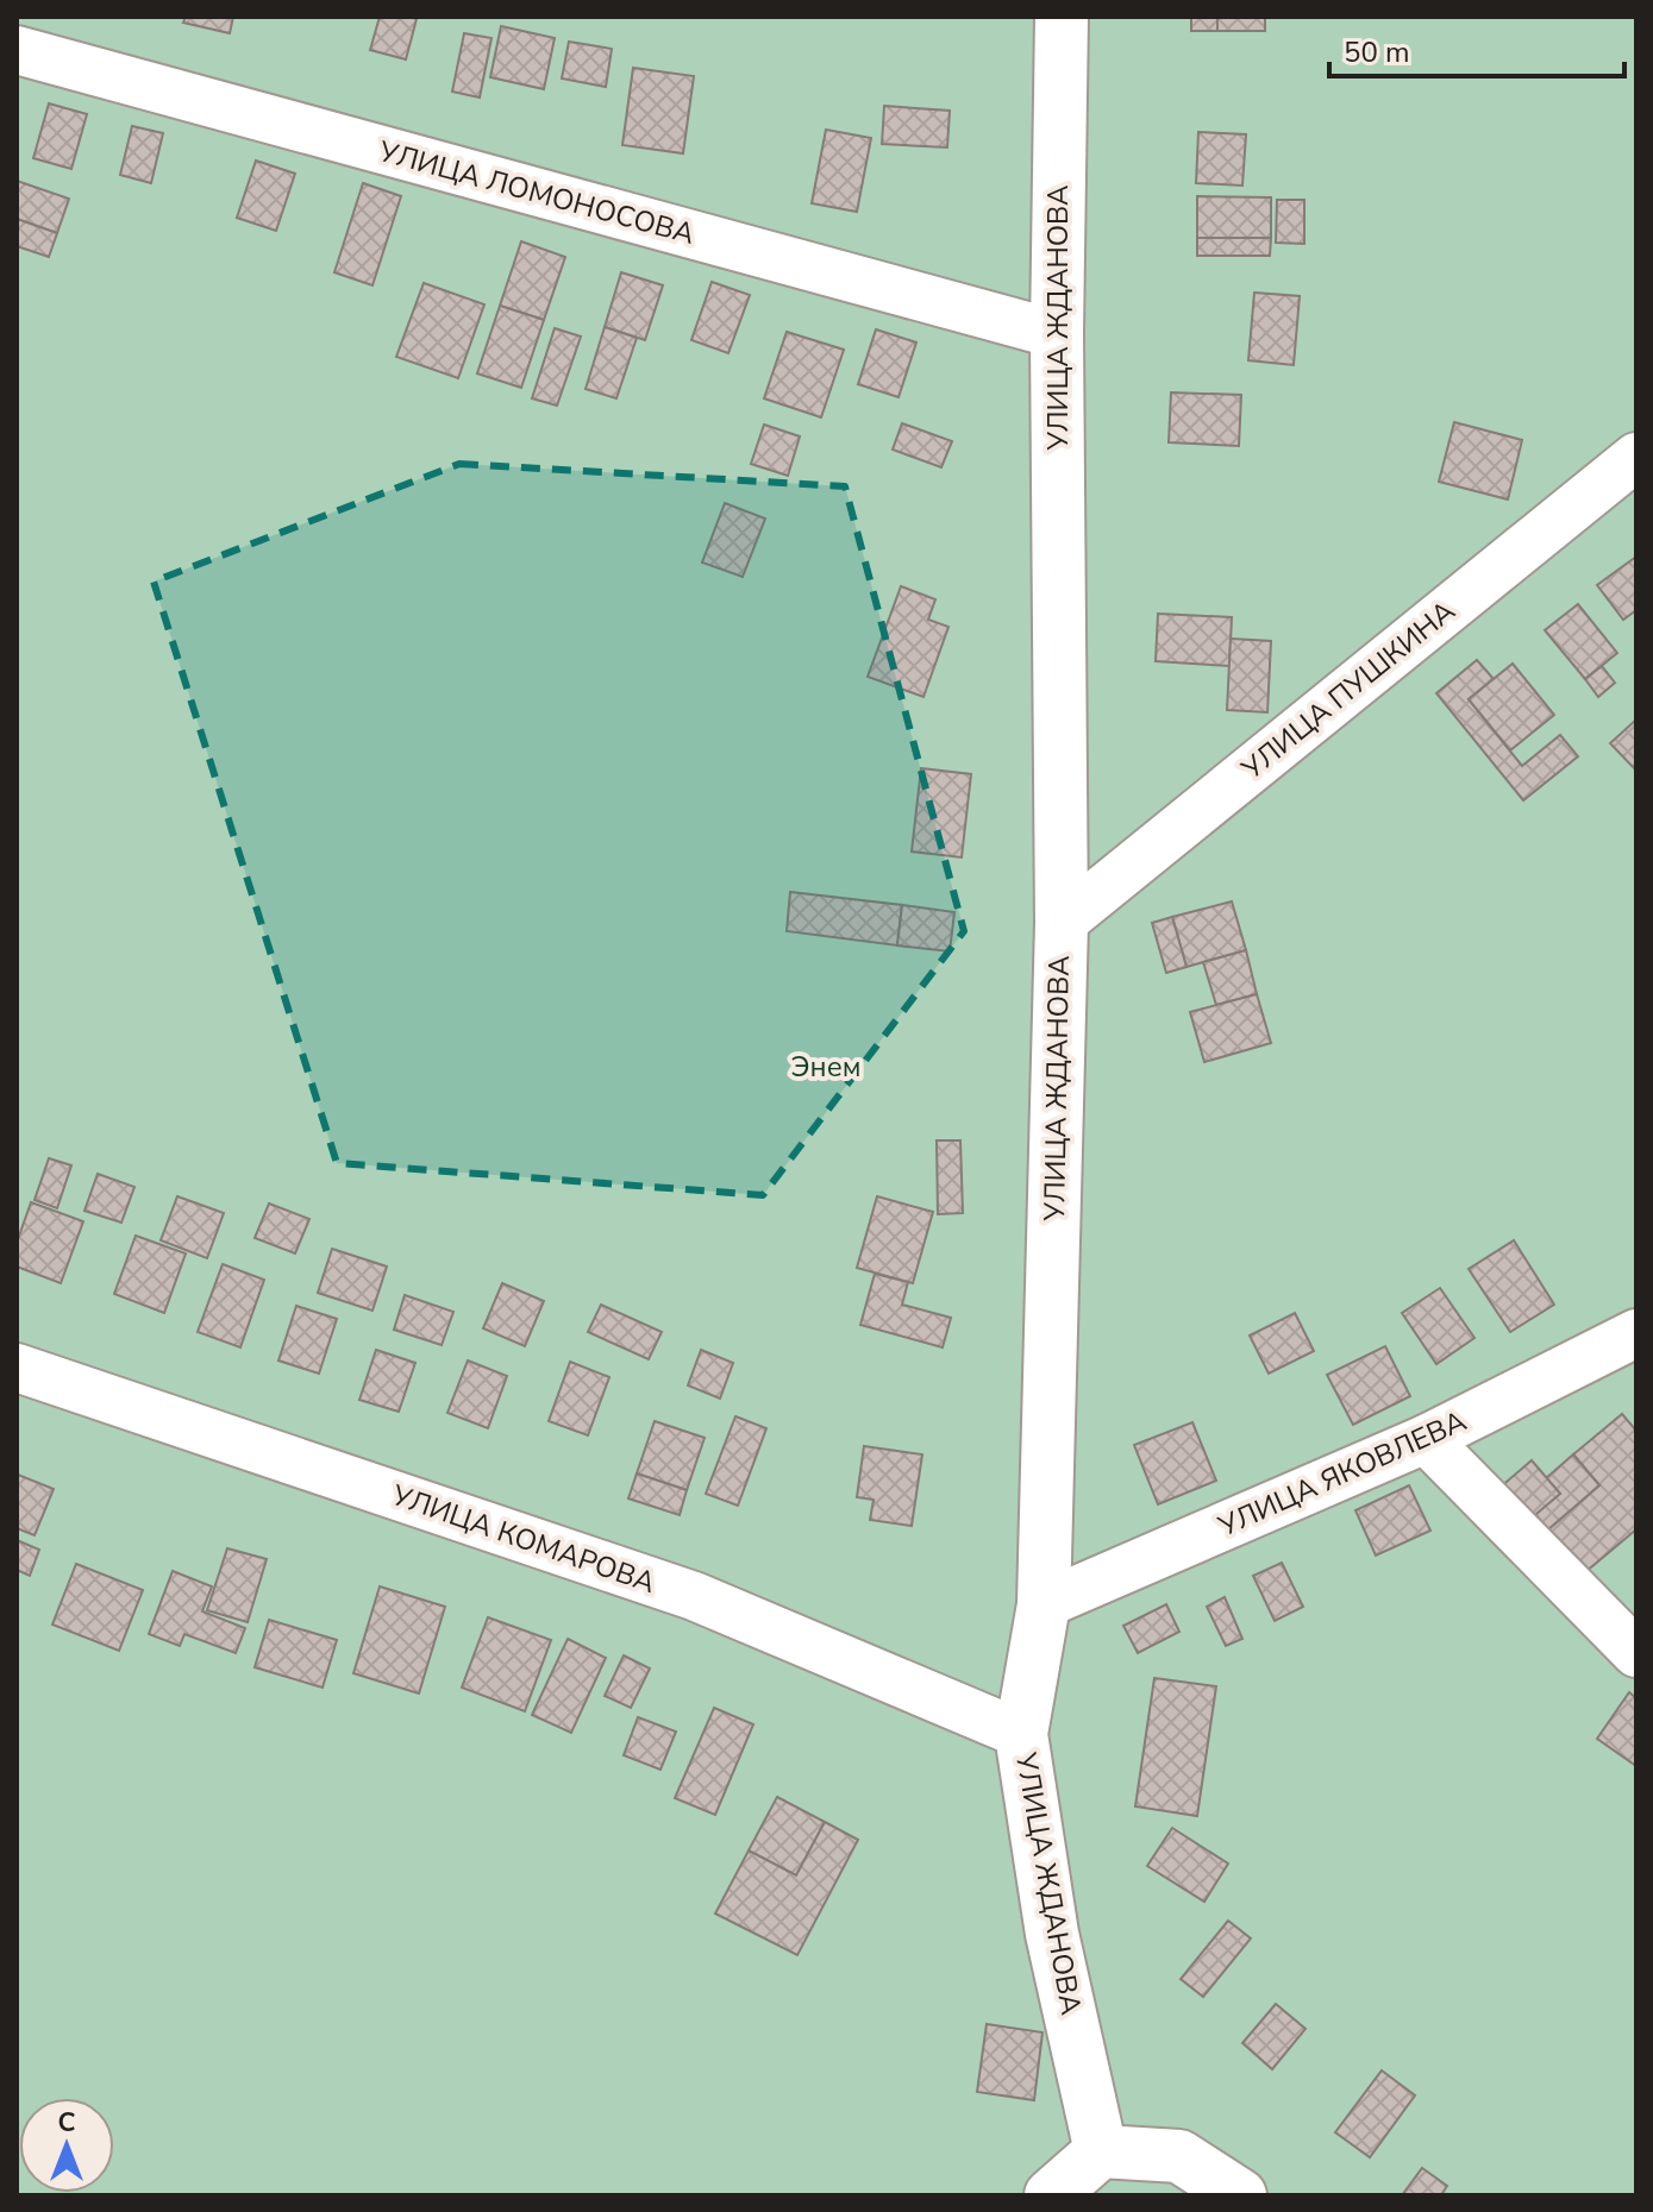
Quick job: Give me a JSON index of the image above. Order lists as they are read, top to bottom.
{
  "streets": {
    "street": [
      "УЛИЦА ЛОМОНОСОВА",
      "УЛИЦА ЖДАНОВА",
      "УЛИЦА ПУШКИНА",
      "УЛИЦА ЯКОВЛЕВА",
      "УЛИЦА КОМАРОВА"
    ]
  },
  "crossings": [
    ["УЛИЦА ЛОМОНОСОВА", "УЛИЦА ЖДАНОВА"],
    ["УЛИЦА ЖДАНОВА", "УЛИЦА ПУШКИНА"],
    ["УЛИЦА ЖДАНОВА", "УЛИЦА ЯКОВЛЕВА"],
    ["УЛИЦА ЖДАНОВА", "УЛИЦА КОМАРОВА"]
  ],
  "parks": ["Энем"],
  "scale_bar": "50 m",
  "north": "top"
}
